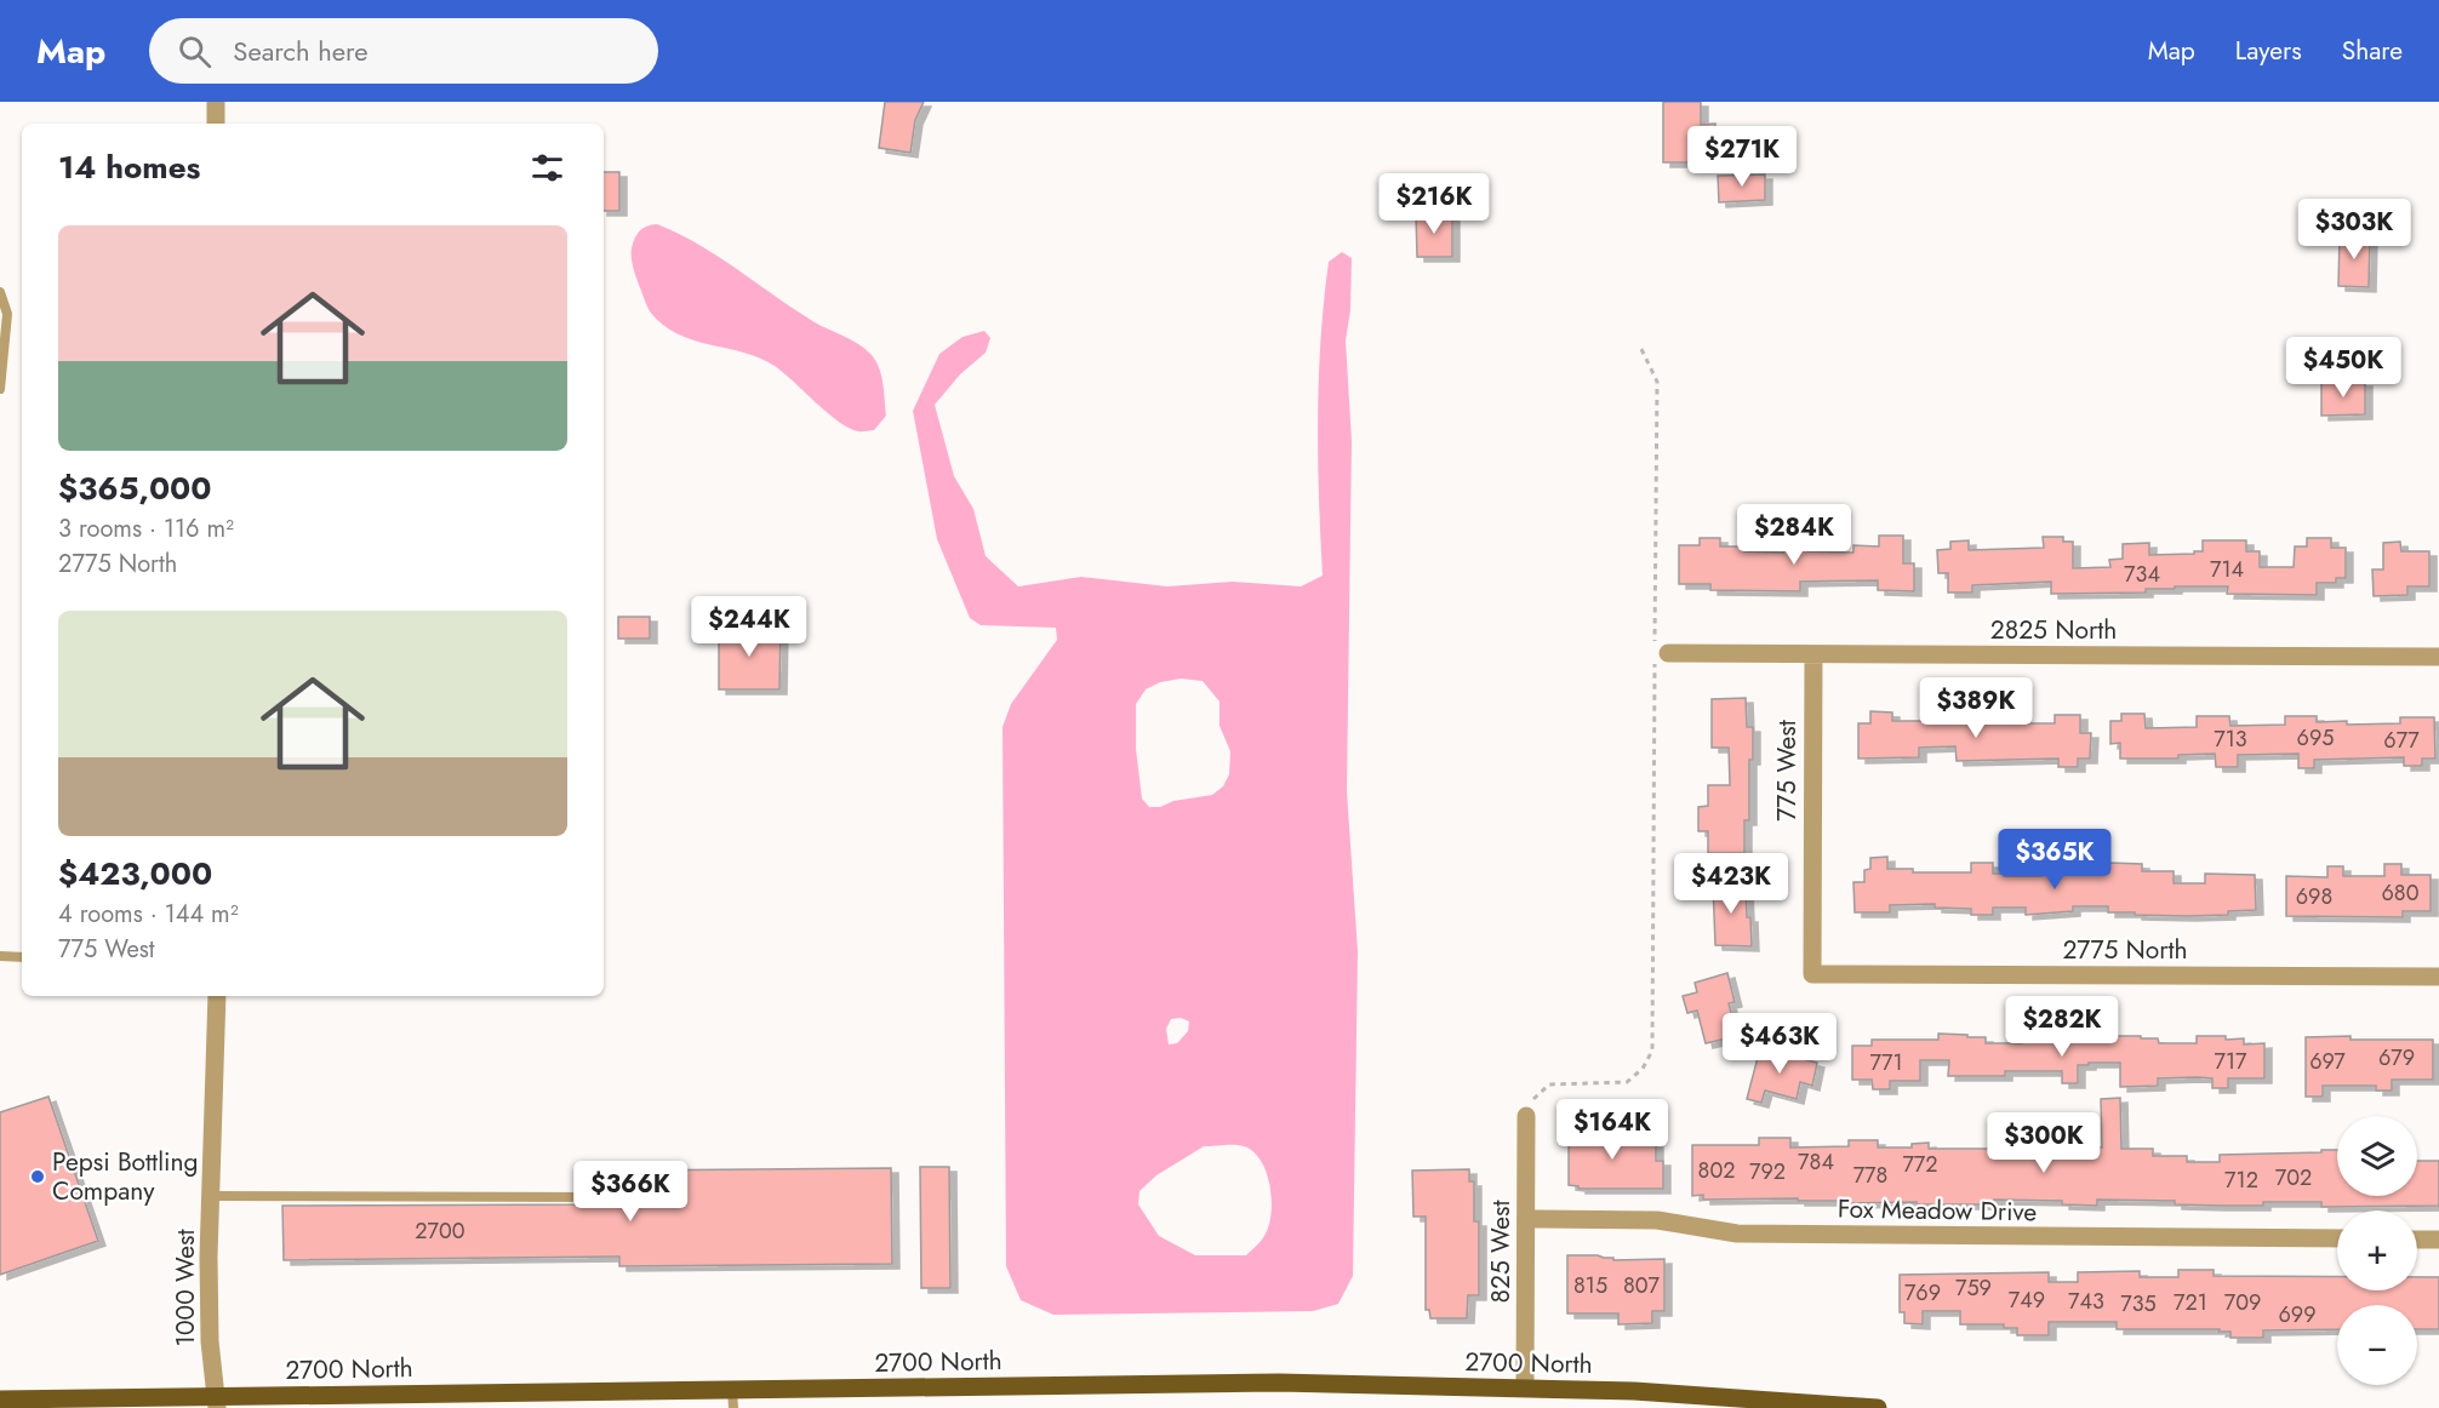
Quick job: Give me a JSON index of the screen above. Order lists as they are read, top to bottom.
{
  "streets": {
    "main road": ["2700 North"],
    "street": [
      "2825 North",
      "775 West",
      "2775 North",
      "Fox Meadow Drive",
      "825 West",
      "1000 West"
    ]
  },
  "crossings": [
    ["2825 North", "775 West"],
    ["775 West", "2775 North"],
    ["Fox Meadow Drive", "825 West"],
    ["825 West", "2700 North"],
    ["1000 West", "2700 North"]
  ],
  "places": ["Pepsi Bottling Company"],
  "house_numbers": [
    "714",
    "734",
    "695",
    "713",
    "677",
    "680",
    "698",
    "679",
    "717",
    "697",
    "771",
    "784",
    "772",
    "802",
    "792",
    "778",
    "702",
    "712",
    "2700",
    "815",
    "807",
    "759",
    "769",
    "749",
    "743",
    "721",
    "709",
    "735",
    "699"
  ],
  "page": {
    "header": "Map",
    "search": "Search here",
    "nav": ["Map", "Layers", "Share"],
    "heading": "14 homes",
    "price": [
      "$271K",
      "$216K",
      "$303K",
      "$450K",
      "$284K",
      "$244K",
      "$389K",
      "$365K",
      "$423K",
      "$282K",
      "$463K",
      "$164K",
      "$300K",
      "$366K"
    ],
    "list": [
      {
        "name": "$365,000",
        "note": "3 rooms · 116 m² · 2775 North"
      },
      {
        "name": "$423,000",
        "note": "4 rooms · 144 m² · 775 West"
      }
    ],
    "map_buttons": ["+", "−"]
  }
}
